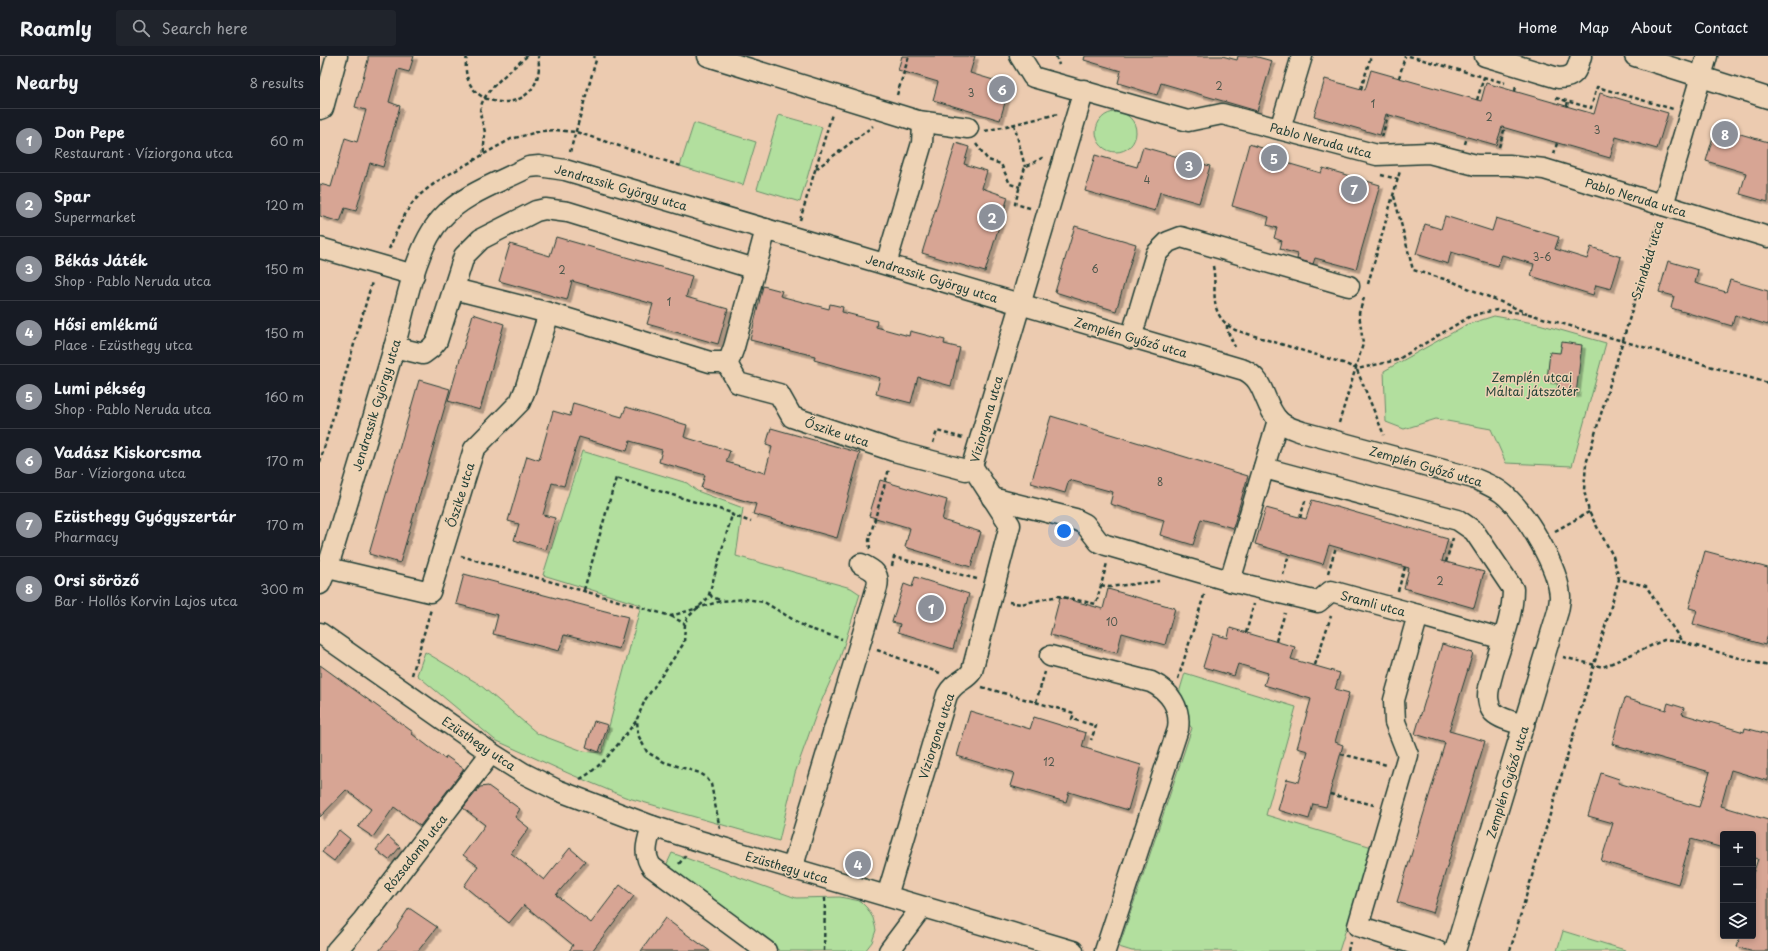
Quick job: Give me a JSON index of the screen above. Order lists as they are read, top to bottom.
{
  "streets": {
    "street": [
      "Pablo Neruda utca",
      "Jendrassik György utca",
      "Szindbád utca",
      "Zemplén Győző utca",
      "Víziorgona utca",
      "Őszike utca",
      "Sramli utca",
      "Ezüsthegy utca",
      "Rózsadomb utca"
    ]
  },
  "crossings": [
    ["Pablo Neruda utca", "Szindbád utca"],
    ["Pablo Neruda utca", "Víziorgona utca"],
    ["Jendrassik György utca", "Zemplén Győző utca"],
    ["Jendrassik György utca", "Víziorgona utca"],
    ["Zemplén Győző utca", "Víziorgona utca"],
    ["Víziorgona utca", "Őszike utca"],
    ["Víziorgona utca", "Sramli utca"],
    ["Víziorgona utca", "Ezüsthegy utca"],
    ["Ezüsthegy utca", "Rózsadomb utca"]
  ],
  "parks": ["Zemplén utcai Máltai játszótér"],
  "house_numbers": [
    "2",
    "3",
    "1",
    "2",
    "3",
    "4",
    "3-6",
    "6",
    "2",
    "1",
    "8",
    "2",
    "10",
    "12"
  ],
  "page": {
    "header": "Roamly",
    "search": "Search here",
    "nav": [
      "Home",
      "Map",
      "About",
      "Contact"
    ],
    "heading": ["Nearby", "8 results"],
    "pins": [
      "6",
      "8",
      "5",
      "3",
      "7",
      "2",
      "1",
      "4"
    ],
    "list": [
      {
        "mark": "1",
        "name": "Don Pepe",
        "note": "Restaurant · Víziorgona utca",
        "value": "60 m"
      },
      {
        "mark": "2",
        "name": "Spar",
        "note": "Supermarket",
        "value": "120 m"
      },
      {
        "mark": "3",
        "name": "Békás Játék",
        "note": "Shop · Pablo Neruda utca",
        "value": "150 m"
      },
      {
        "mark": "4",
        "name": "Hősi emlékmű",
        "note": "Place · Ezüsthegy utca",
        "value": "150 m"
      },
      {
        "mark": "5",
        "name": "Lumi pékség",
        "note": "Shop · Pablo Neruda utca",
        "value": "160 m"
      },
      {
        "mark": "6",
        "name": "Vadász Kiskorcsma",
        "note": "Bar · Víziorgona utca",
        "value": "170 m"
      },
      {
        "mark": "7",
        "name": "Ezüsthegy Gyógyszertár",
        "note": "Pharmacy",
        "value": "170 m"
      },
      {
        "mark": "8",
        "name": "Orsi söröző",
        "note": "Bar · Hollós Korvin Lajos utca",
        "value": "300 m"
      }
    ],
    "map_buttons": ["+", "−"]
  }
}
